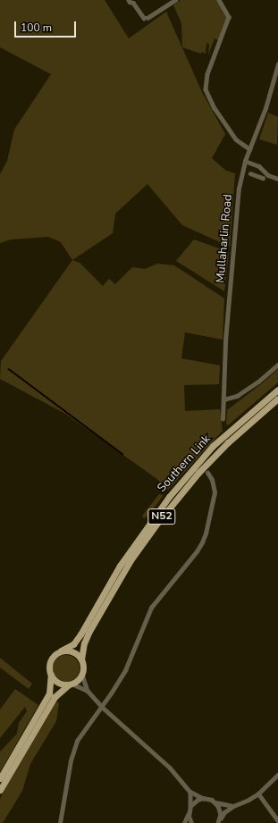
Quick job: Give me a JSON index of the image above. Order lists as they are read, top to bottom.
{
  "streets": {
    "main road": ["Southern Link", "N52"],
    "street": ["Mullaharlin Road"]
  },
  "crossings": [
    ["Southern Link", "N52"]
  ],
  "scale_bar": "100 m"
}
